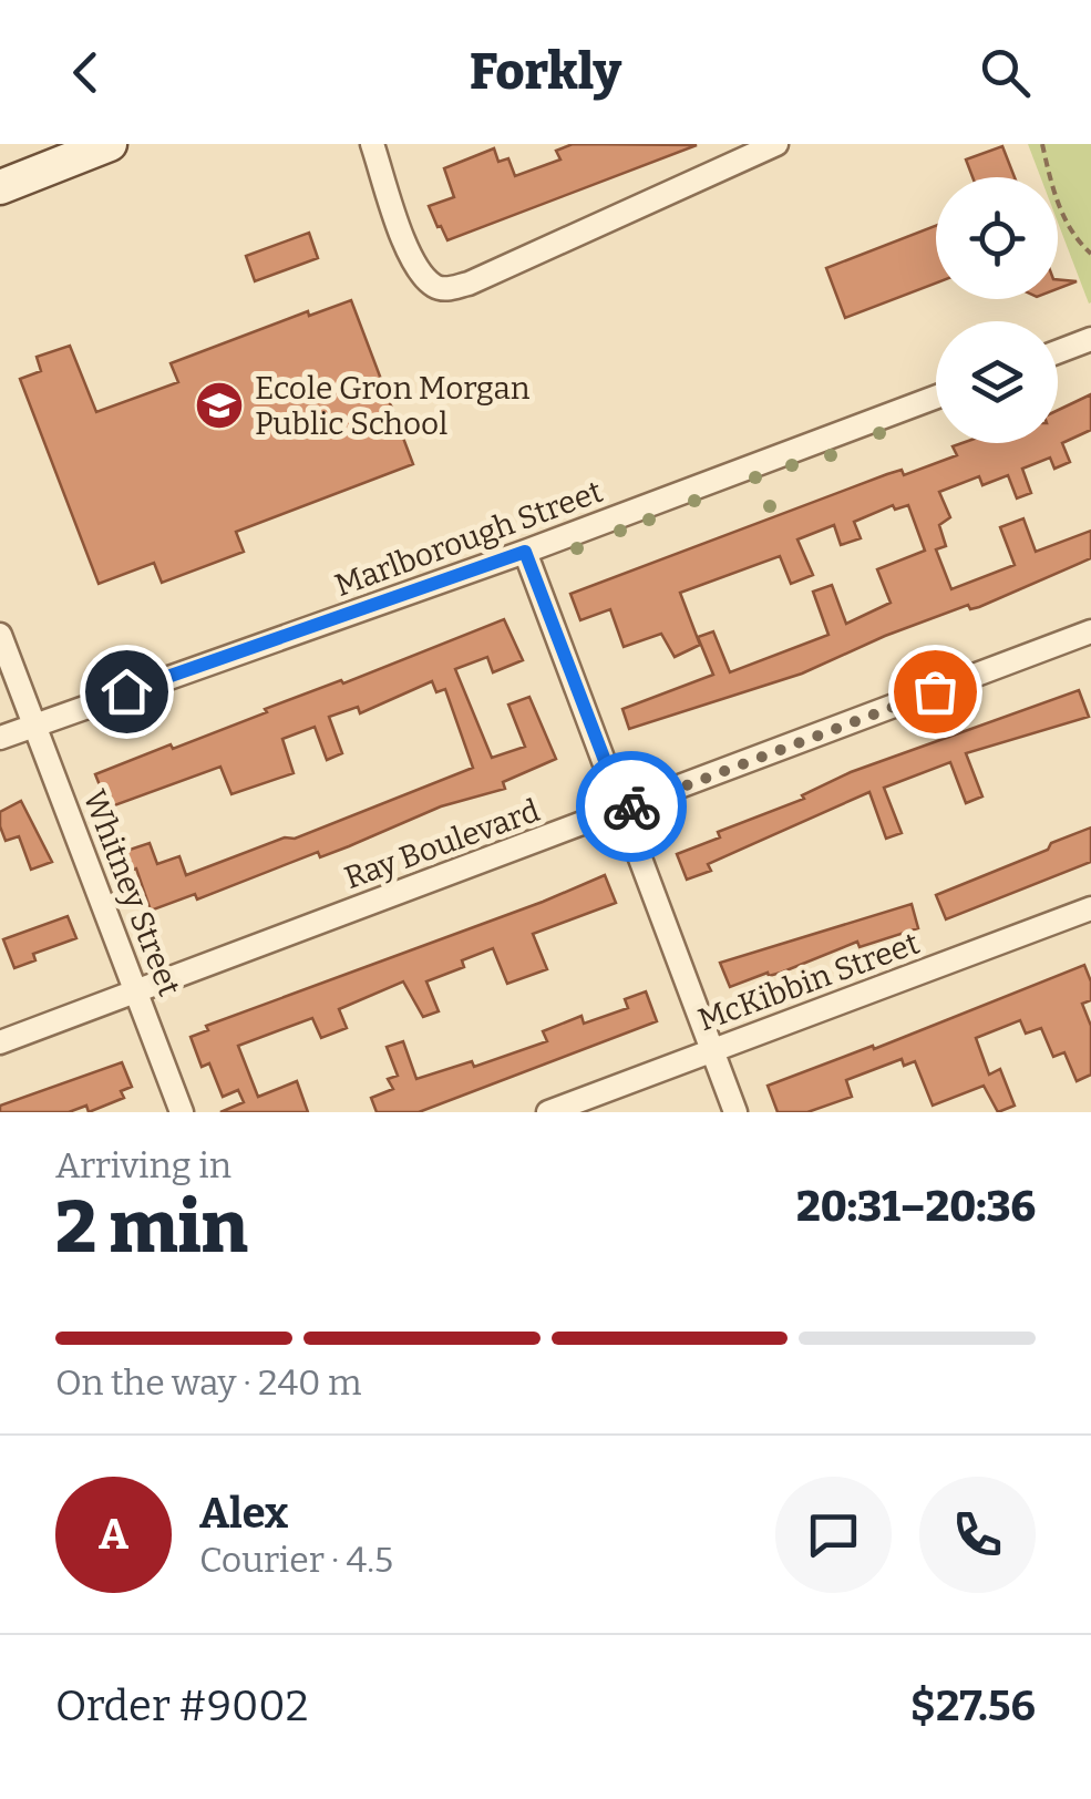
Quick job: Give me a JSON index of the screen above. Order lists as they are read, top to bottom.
{
  "streets": {
    "street": [
      "Marlborough Street",
      "Ray Boulevard",
      "Whitney Street",
      "McKibbin Street"
    ]
  },
  "crossings": [
    ["Marlborough Street", "Whitney Street"],
    ["Ray Boulevard", "Whitney Street"]
  ],
  "places": {
    "school or university": ["Ecole Gron Morgan Public School"]
  },
  "page": {
    "header": "Forkly",
    "heading": ["2 min", "Arriving in", "20:31–20:36"],
    "panel": [
      "Alex",
      "Courier · 4.5",
      "Order #9002",
      "$27.56"
    ],
    "bar": "On the way · 240 m",
    "round": "A"
  }
}
